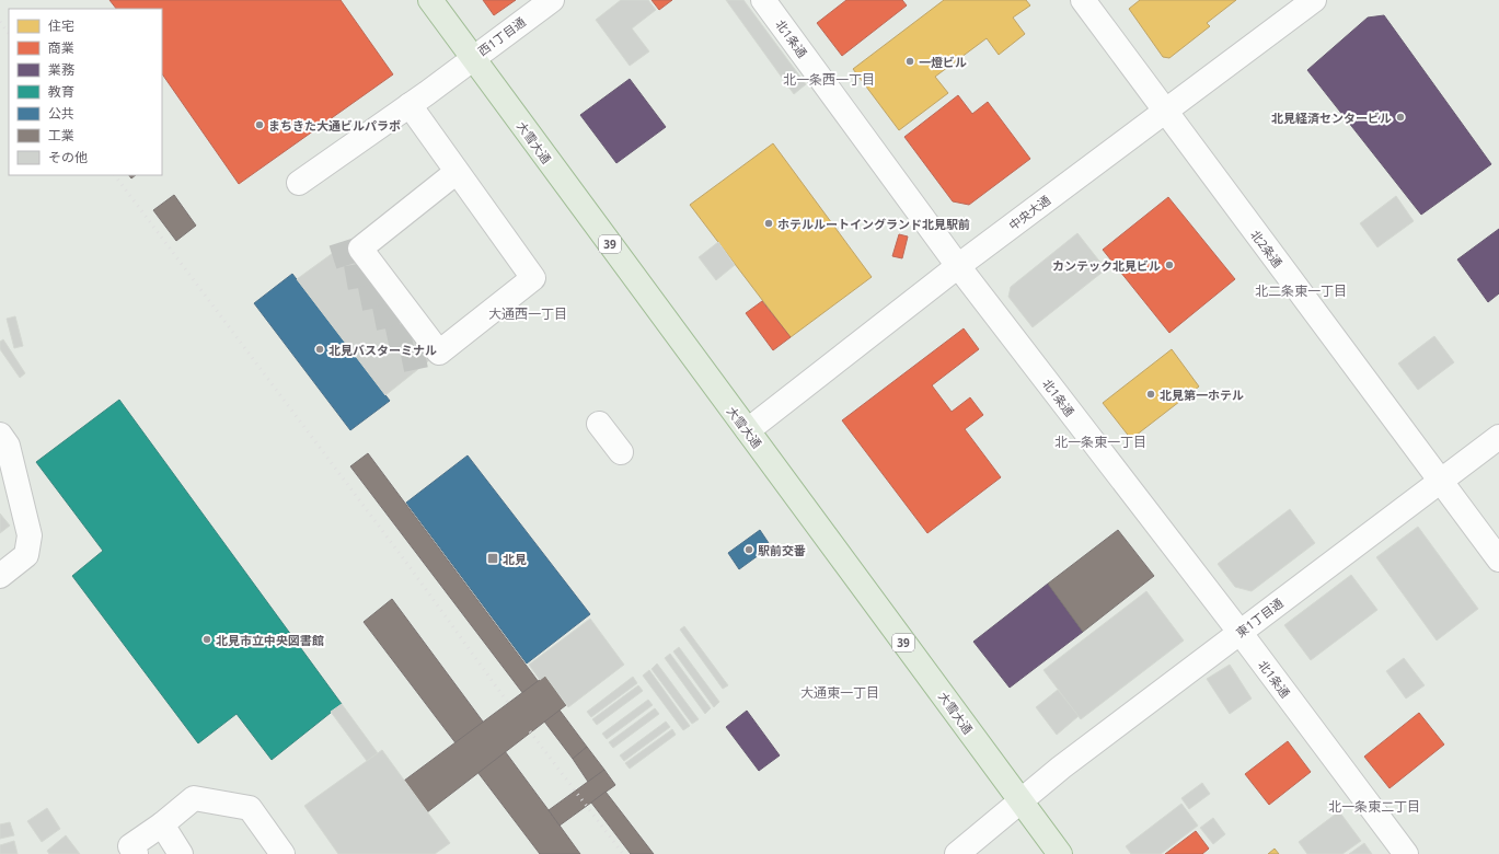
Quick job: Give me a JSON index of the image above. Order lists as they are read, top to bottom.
{
  "streets": {
    "highway": ["大雪大通", "39"],
    "street": [
      "西1丁目通",
      "北1条通",
      "中央大通",
      "北2条通",
      "東1丁目通"
    ]
  },
  "crossings": [
    ["西1丁目通", "大雪大通"],
    ["北1条通", "中央大通"],
    ["北1条通", "東1丁目通"],
    ["大雪大通", "中央大通"],
    ["大雪大通", "東1丁目通"],
    ["中央大通", "北2条通"],
    ["北2条通", "東1丁目通"]
  ],
  "districts": [
    "北一条西一丁目",
    "北二条東一丁目",
    "大通西一丁目",
    "北一条東一丁目",
    "大通東一丁目",
    "北一条東二丁目"
  ],
  "places": {
    "other": [
      "一燈ビル",
      "北見経済センタービル",
      "まちきた大通ビルパラボ",
      "ホテルルートイングランド北見駅前",
      "カンテック北見ビル",
      "北見バスターミナル",
      "北見第一ホテル",
      "駅前交番",
      "北見市立中央図書館"
    ],
    "transit": ["北見"]
  },
  "legend": [
    "住宅",
    "商業",
    "業務",
    "教育",
    "公共",
    "工業",
    "その他"
  ]
}
